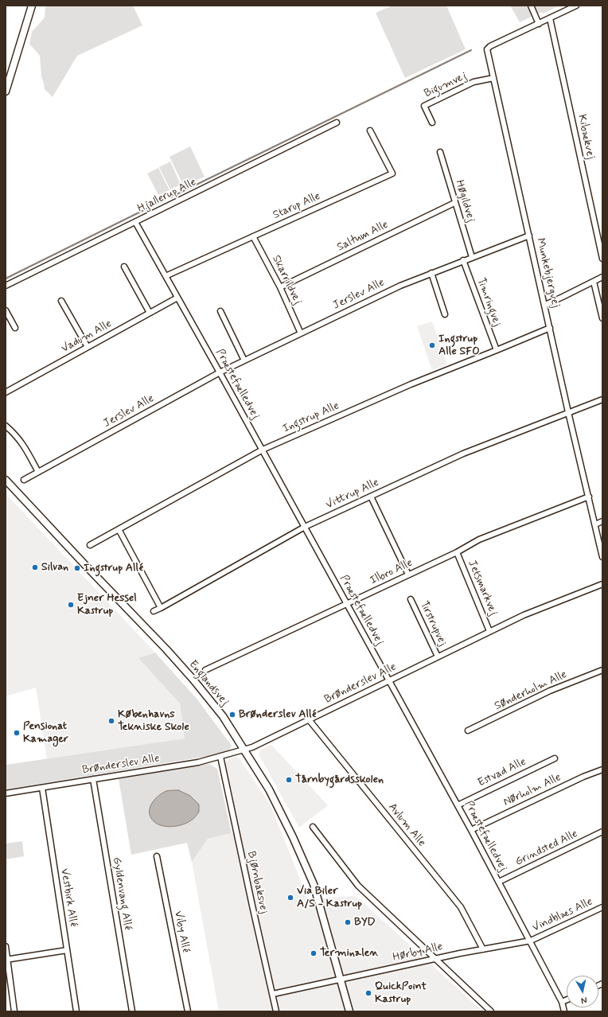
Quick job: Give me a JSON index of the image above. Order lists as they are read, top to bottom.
{
  "streets": {
    "main road": ["Englandsvej"],
    "street": [
      "Bigumvej",
      "Kibækvej",
      "Hjallerup Alle",
      "Høgildvej",
      "Starup Alle",
      "Saltum Alle",
      "Munkebjergvej",
      "Skarrildvej",
      "Jerslev Alle",
      "Timringvej",
      "Vadum Alle",
      "Præstefælledvej",
      "Ingstrup Alle",
      "Vittrup Alle",
      "Ilbro Alle",
      "Jetsmarkvej",
      "Tirstrupvej",
      "Brønderslev Alle",
      "Sønderholm Alle",
      "Estvad Alle",
      "Nørholm Alle",
      "Avlum Alle",
      "Grindsted Alle",
      "Bjørnbaksvej",
      "Gyldenvang Allé",
      "Vestbirk Allé",
      "Vindblæs Alle",
      "Viby Allé",
      "Hørby Alle"
    ]
  },
  "crossings": [
    ["Bigumvej", "Munkebjergvej"],
    ["Kibækvej", "Munkebjergvej"],
    ["Hjallerup Alle", "Præstefælledvej"],
    ["Høgildvej", "Saltum Alle"],
    ["Høgildvej", "Jerslev Alle"],
    ["Starup Alle", "Skarrildvej"],
    ["Starup Alle", "Præstefælledvej"],
    ["Saltum Alle", "Skarrildvej"],
    ["Munkebjergvej", "Jerslev Alle"],
    ["Munkebjergvej", "Ingstrup Alle"],
    ["Munkebjergvej", "Vittrup Alle"],
    ["Munkebjergvej", "Ilbro Alle"],
    ["Skarrildvej", "Jerslev Alle"],
    ["Jerslev Alle", "Timringvej"],
    ["Jerslev Alle", "Præstefælledvej"],
    ["Timringvej", "Ingstrup Alle"],
    ["Vadum Alle", "Præstefælledvej"],
    ["Præstefælledvej", "Ingstrup Alle"],
    ["Præstefælledvej", "Vittrup Alle"],
    ["Præstefælledvej", "Ilbro Alle"],
    ["Præstefælledvej", "Brønderslev Alle"],
    ["Præstefælledvej", "Estvad Alle"],
    ["Præstefælledvej", "Nørholm Alle"],
    ["Præstefælledvej", "Grindsted Alle"],
    ["Præstefælledvej", "Vindblæs Alle"],
    ["Præstefælledvej", "Hørby Alle"],
    ["Ilbro Alle", "Jetsmarkvej"],
    ["Jetsmarkvej", "Brønderslev Alle"],
    ["Tirstrupvej", "Brønderslev Alle"],
    ["Englandsvej", "Brønderslev Alle"],
    ["Englandsvej", "Hørby Alle"],
    ["Brønderslev Alle", "Avlum Alle"],
    ["Brønderslev Alle", "Bjørnbaksvej"],
    ["Brønderslev Alle", "Gyldenvang Allé"],
    ["Brønderslev Alle", "Vestbirk Allé"],
    ["Avlum Alle", "Hørby Alle"],
    ["Bjørnbaksvej", "Hørby Alle"],
    ["Vindblæs Alle", "Hørby Alle"]
  ],
  "places": [
    "Ingstrup Alle SFO",
    "Silvan",
    "Ingstrup Allé",
    "Ejner Hessel Kastrup",
    "Brønderslev Allé",
    "Københavns Tekniske Skole",
    "Pensionat Kamager",
    "Tårnbygårdsskolen",
    "Via Biler A/S - Kastrup",
    "BYD",
    "Terminalen",
    "QuickPoint Kastrup"
  ],
  "north": "bottom"
}
